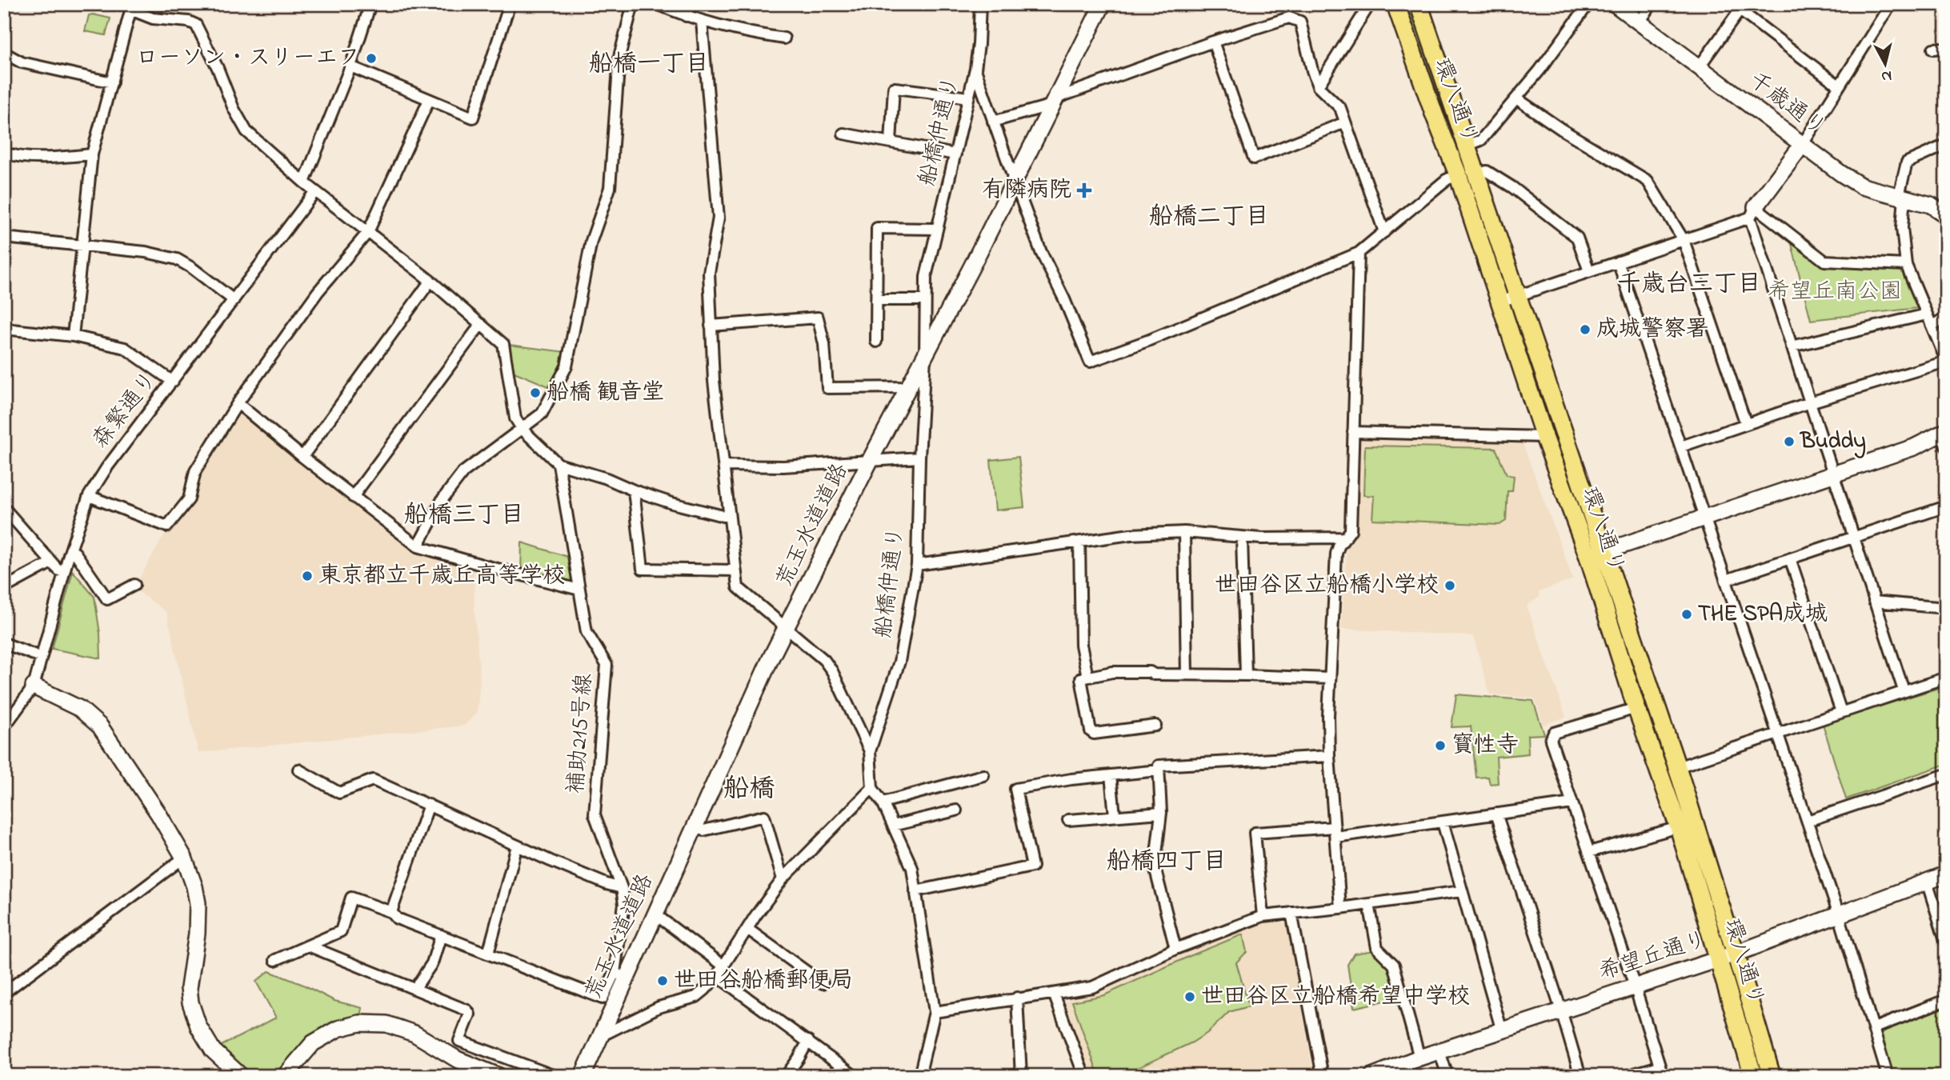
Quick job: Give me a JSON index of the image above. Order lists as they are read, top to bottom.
{
  "streets": {
    "main road": ["環八通り"],
    "street": [
      "千歳通り",
      "船橋仲通り",
      "森繁通り",
      "荒玉水道道路",
      "補助215号線",
      "希望丘通り"
    ]
  },
  "crossings": [
    ["環八通り", "希望丘通り"],
    ["船橋仲通り", "荒玉水道道路"],
    ["荒玉水道道路", "補助215号線"]
  ],
  "districts": [
    "船橋一丁目",
    "船橋二丁目",
    "千歳台三丁目",
    "船橋三丁目",
    "船橋",
    "船橋四丁目"
  ],
  "parks": ["希望丘南公園"],
  "places": {
    "other": [
      "ローソン・スリーエフ",
      "成城警察署",
      "船橋 観音堂",
      "Buddy",
      "東京都立千歳丘高等学校",
      "世田谷区立船橋小学校",
      "THE SPA成城",
      "寳性寺",
      "世田谷船橋郵便局",
      "世田谷区立船橋希望中学校"
    ],
    "health": ["有隣病院"]
  },
  "north": "bottom"
}
